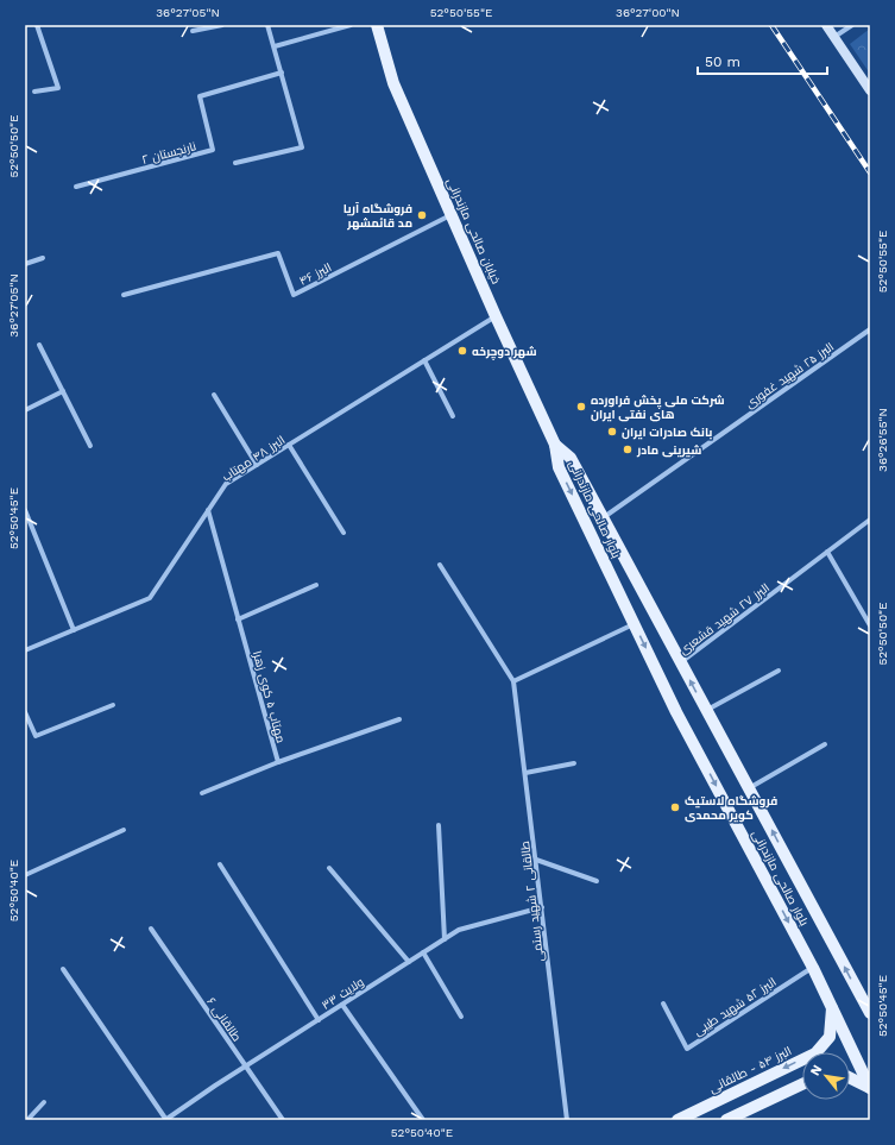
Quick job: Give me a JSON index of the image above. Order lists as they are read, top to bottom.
{
  "streets": {
    "main road": ["خیابان صالحی مازندرانی", "بلوار صالحی مازندرانی", "البرز ۵۴ - طالقانی"],
    "street": [
      "نارنجستان ۲",
      "البرز ۴۶",
      "البرز ۲۵ شهید غفوری",
      "البرز ۴۸ مهتاب",
      "البرز ۲۷ شهید قشعری",
      "مهتاب ۵ کوی زهرا",
      "طالقانی ۲ شهید رستمی",
      "ولایت ٣۳",
      "البرز ۵۲ شهید طیبی",
      "طالقانی ۶"
    ]
  },
  "crossings": [
    ["خیابان صالحی مازندرانی", "البرز ۴۶"],
    ["خیابان صالحی مازندرانی", "البرز ۴۸ مهتاب"],
    ["خیابان صالحی مازندرانی", "بلوار صالحی مازندرانی"],
    ["البرز ۲۵ شهید غفوری", "بلوار صالحی مازندرانی"],
    ["البرز ۴۸ مهتاب", "مهتاب ۵ کوی زهرا"],
    ["بلوار صالحی مازندرانی", "البرز ۲۷ شهید قشعری"],
    ["بلوار صالحی مازندرانی", "البرز ۵۲ شهید طیبی"],
    ["بلوار صالحی مازندرانی", "البرز ۵۴ - طالقانی"],
    ["طالقانی ۲ شهید رستمی", "ولایت ٣۳"],
    ["ولایت ٣۳", "طالقانی ۶"]
  ],
  "places": [
    "فروشگاه آریا مد قائمشهر",
    "شهر دوچرخه",
    "شرکت ملی پخش فراورده های نفتی ایران",
    "بانک صادرات ایران",
    "شیرینی مادر",
    "فروشگاه لاستیک کویر محمدی"
  ],
  "scale_bar": "50 m",
  "north": "top left",
  "coordinates": [
    "36°27'05\"N",
    "52°50'55\"E",
    "36°27'00\"N",
    "52°50'50\"E",
    "36°26'55\"N",
    "52°50'45\"E",
    "52°50'40\"E"
  ]
}
